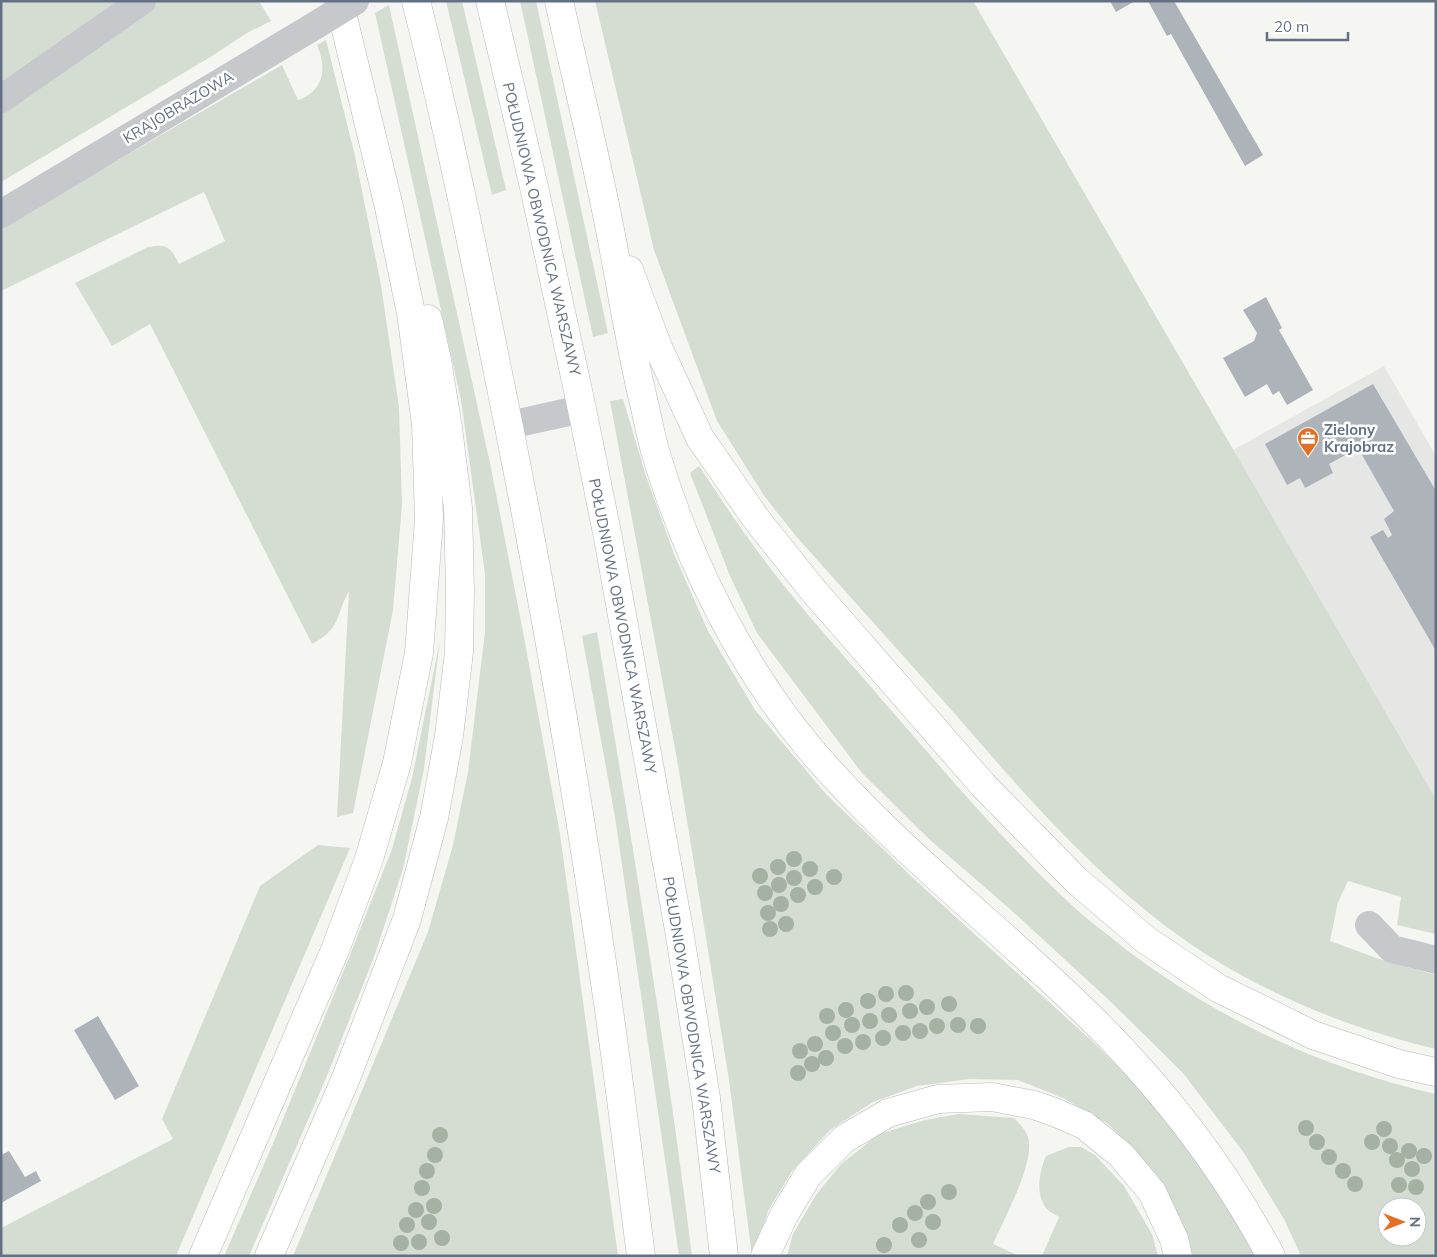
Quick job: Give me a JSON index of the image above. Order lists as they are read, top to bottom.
{
  "streets": {
    "highway": ["POŁUDNIOWA OBWODNICA WARSZAWY"],
    "street": ["KRAJOBRAZOWA"]
  },
  "places": {
    "office": ["Zielony Krajobraz"]
  },
  "scale_bar": "20 m",
  "north": "right"
}
